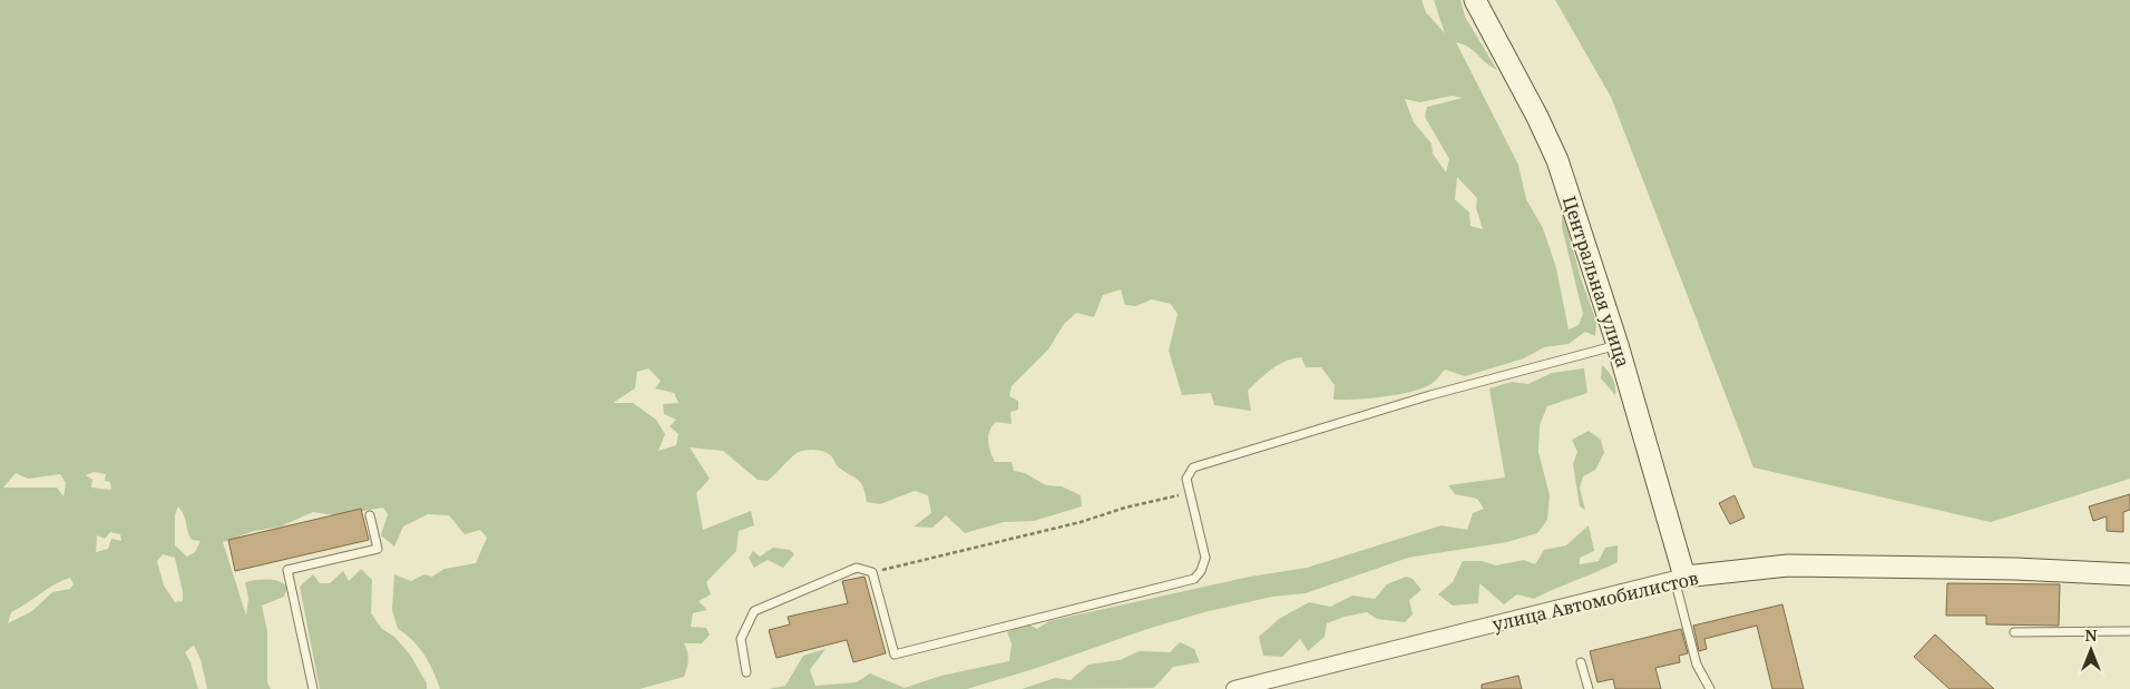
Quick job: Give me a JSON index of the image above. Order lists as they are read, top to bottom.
{
  "streets": {
    "street": ["Центральная улица", "улица Автомобилистов"]
  },
  "crossings": [
    ["Центральная улица", "улица Автомобилистов"]
  ],
  "north": "top"
}
